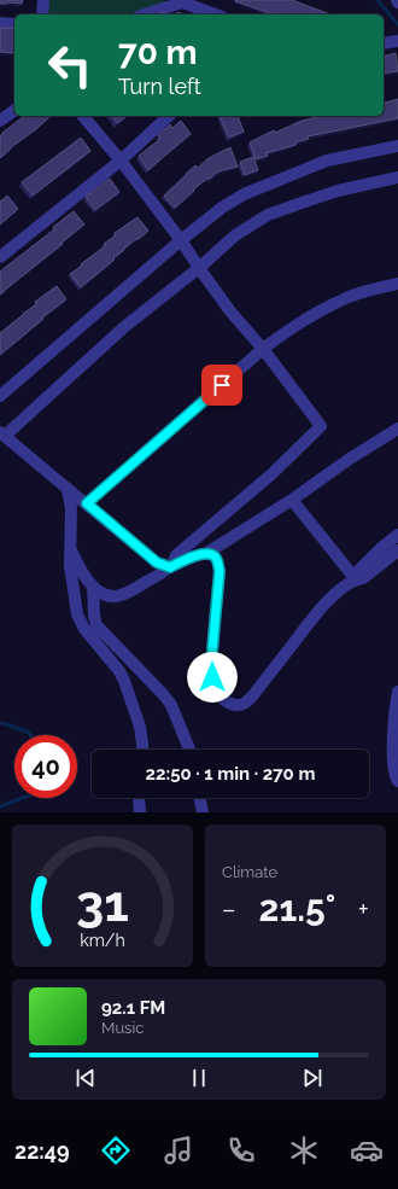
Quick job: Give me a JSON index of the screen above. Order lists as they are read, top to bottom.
{
  "page": {
    "turn": ["70 m", "Turn left"],
    "limit": "40",
    "trip": "22:50 · 1 min · 270 m",
    "tile": "Climate",
    "heat": ["−", "21.5°", "+"],
    "song": ["92.1 FM", "Music"],
    "tabs": "22:49",
    "gauge": ["31", "km/h"]
  }
}
